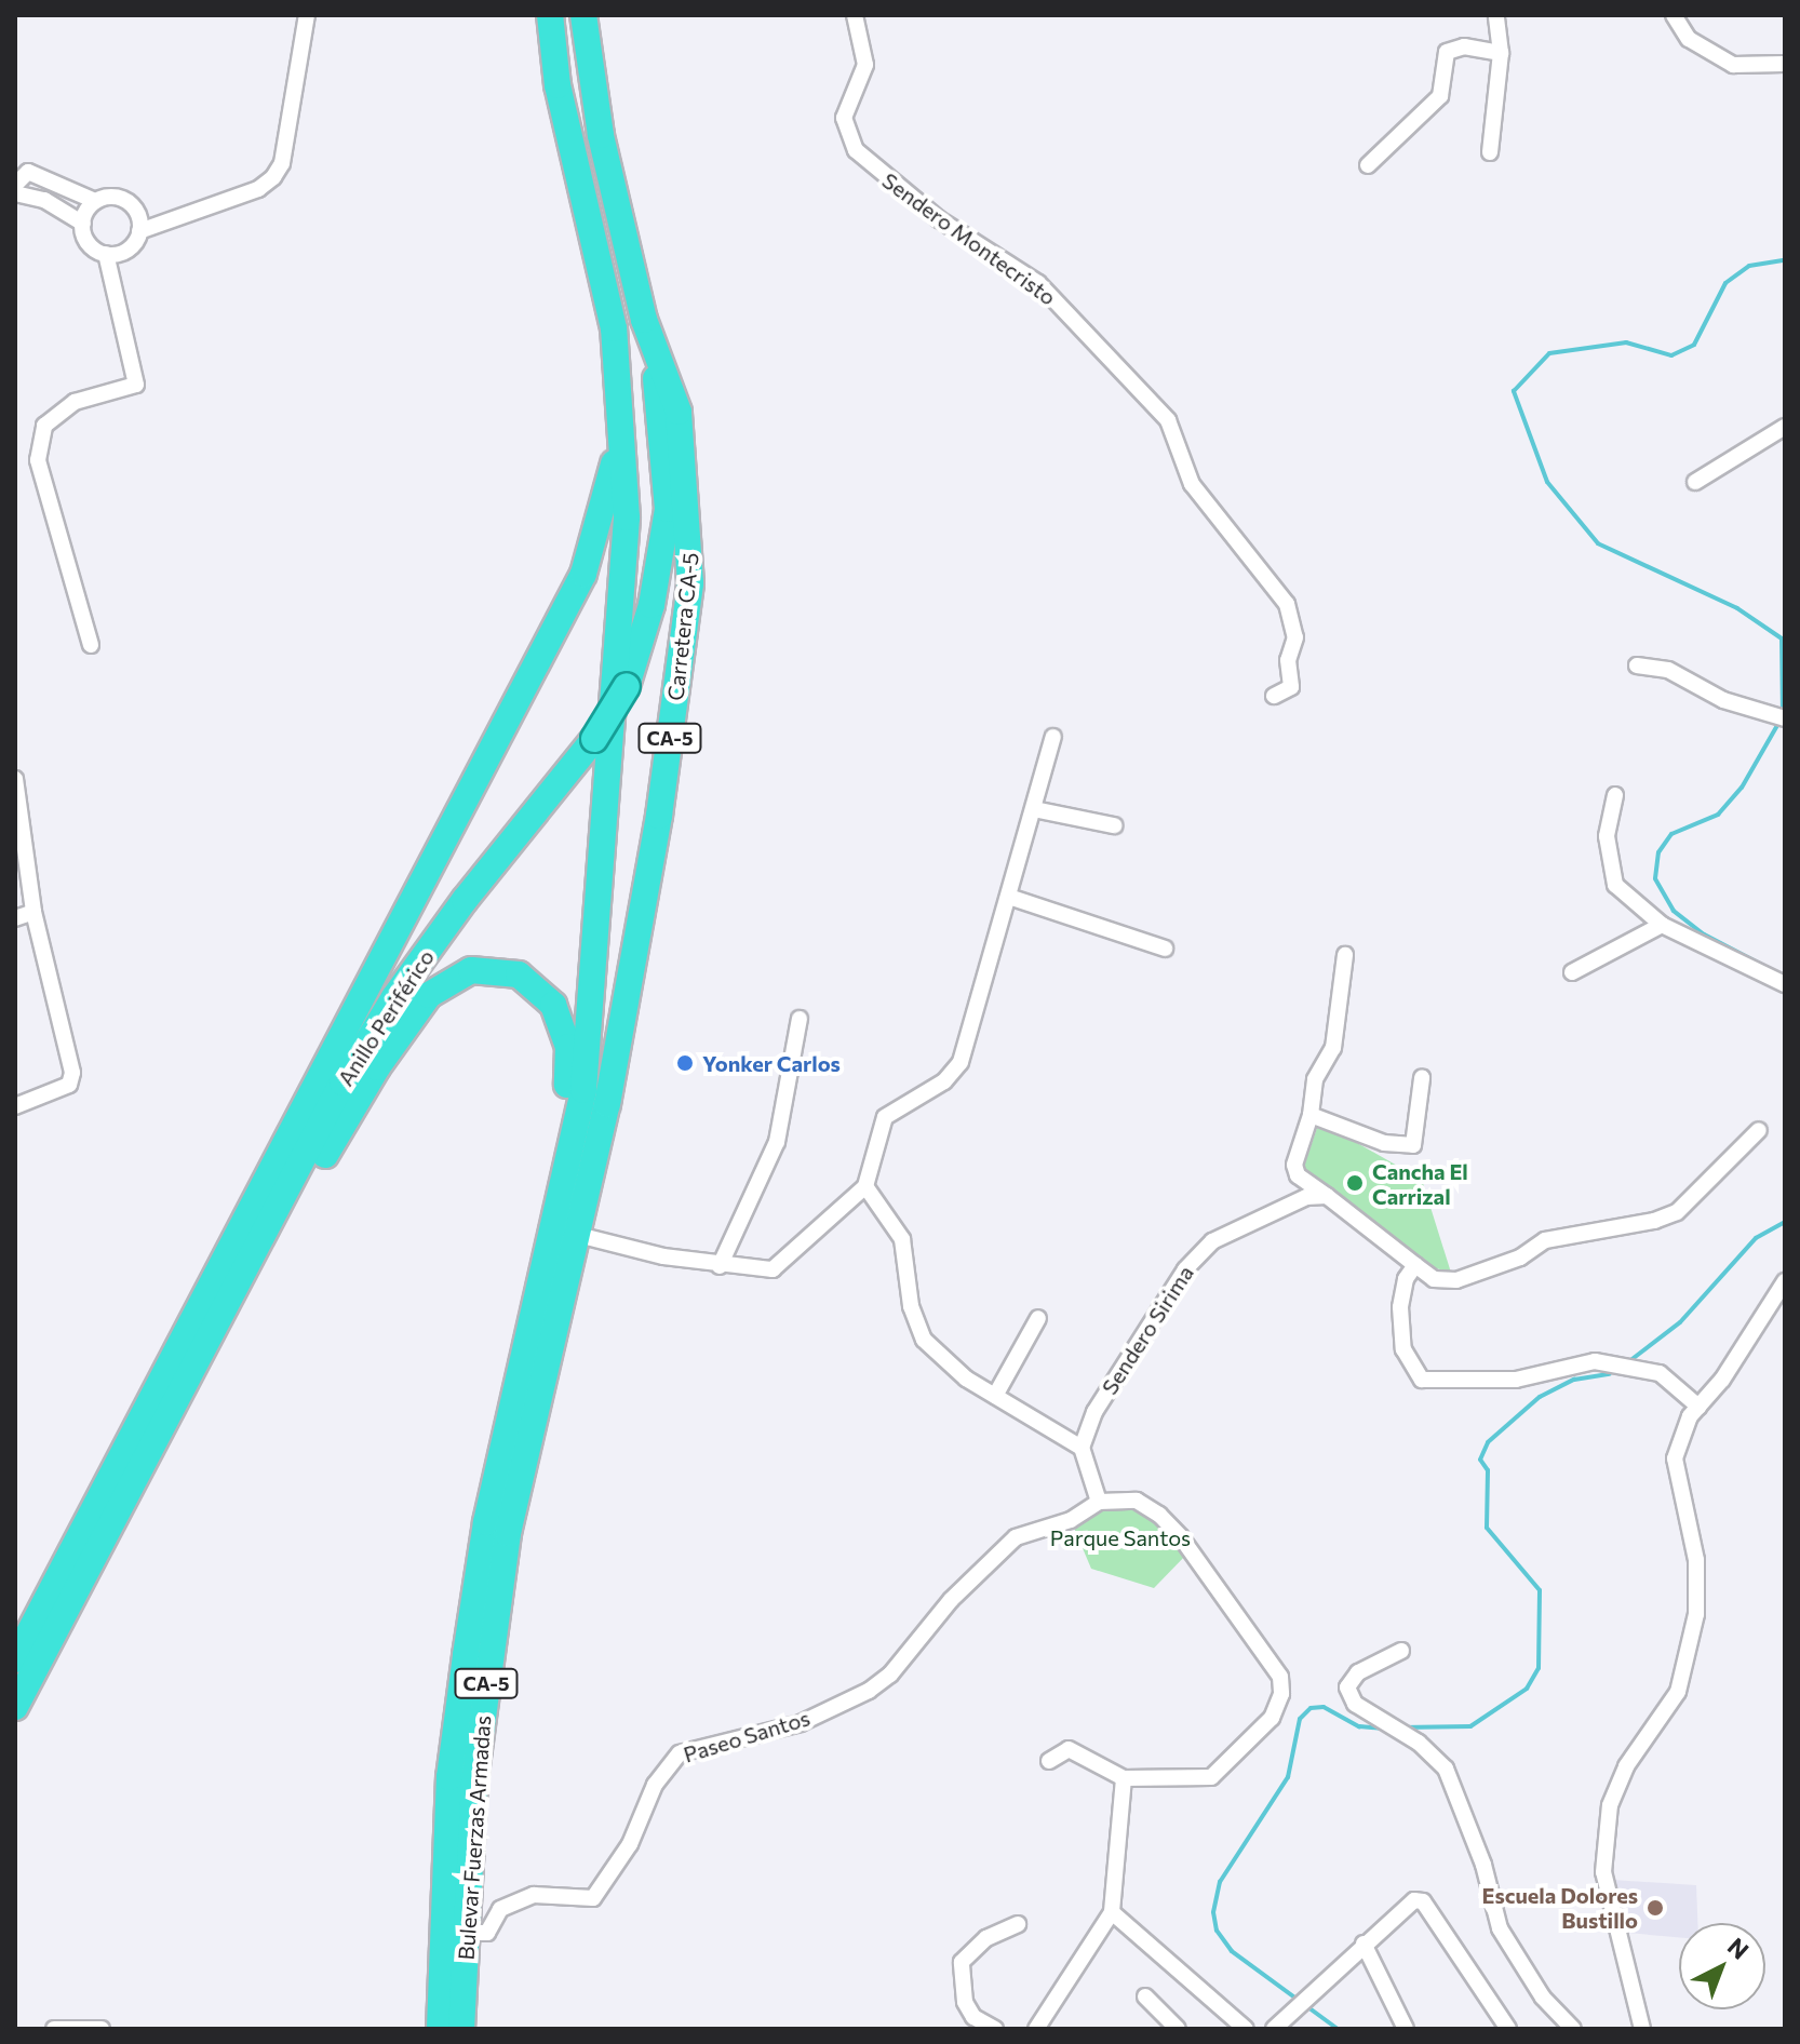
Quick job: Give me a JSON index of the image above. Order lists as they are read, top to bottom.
{
  "streets": {
    "highway": [
      "Carretera CA-5",
      "CA-5",
      "Anillo Periférico",
      "Bulevar Fuerzas Armadas"
    ],
    "street": ["Sendero Montecristo", "Sendero Sirima", "Paseo Santos"]
  },
  "crossings": [
    ["Carretera CA-5", "Anillo Periférico"],
    ["Carretera CA-5", "Bulevar Fuerzas Armadas"],
    ["CA-5", "Anillo Periférico"],
    ["CA-5", "Bulevar Fuerzas Armadas"],
    ["Paseo Santos", "Bulevar Fuerzas Armadas"]
  ],
  "parks": ["Parque Santos"],
  "places": ["Yonker Carlos", "Cancha El Carrizal", "Escuela Dolores Bustillo"],
  "north": "top right"
}
